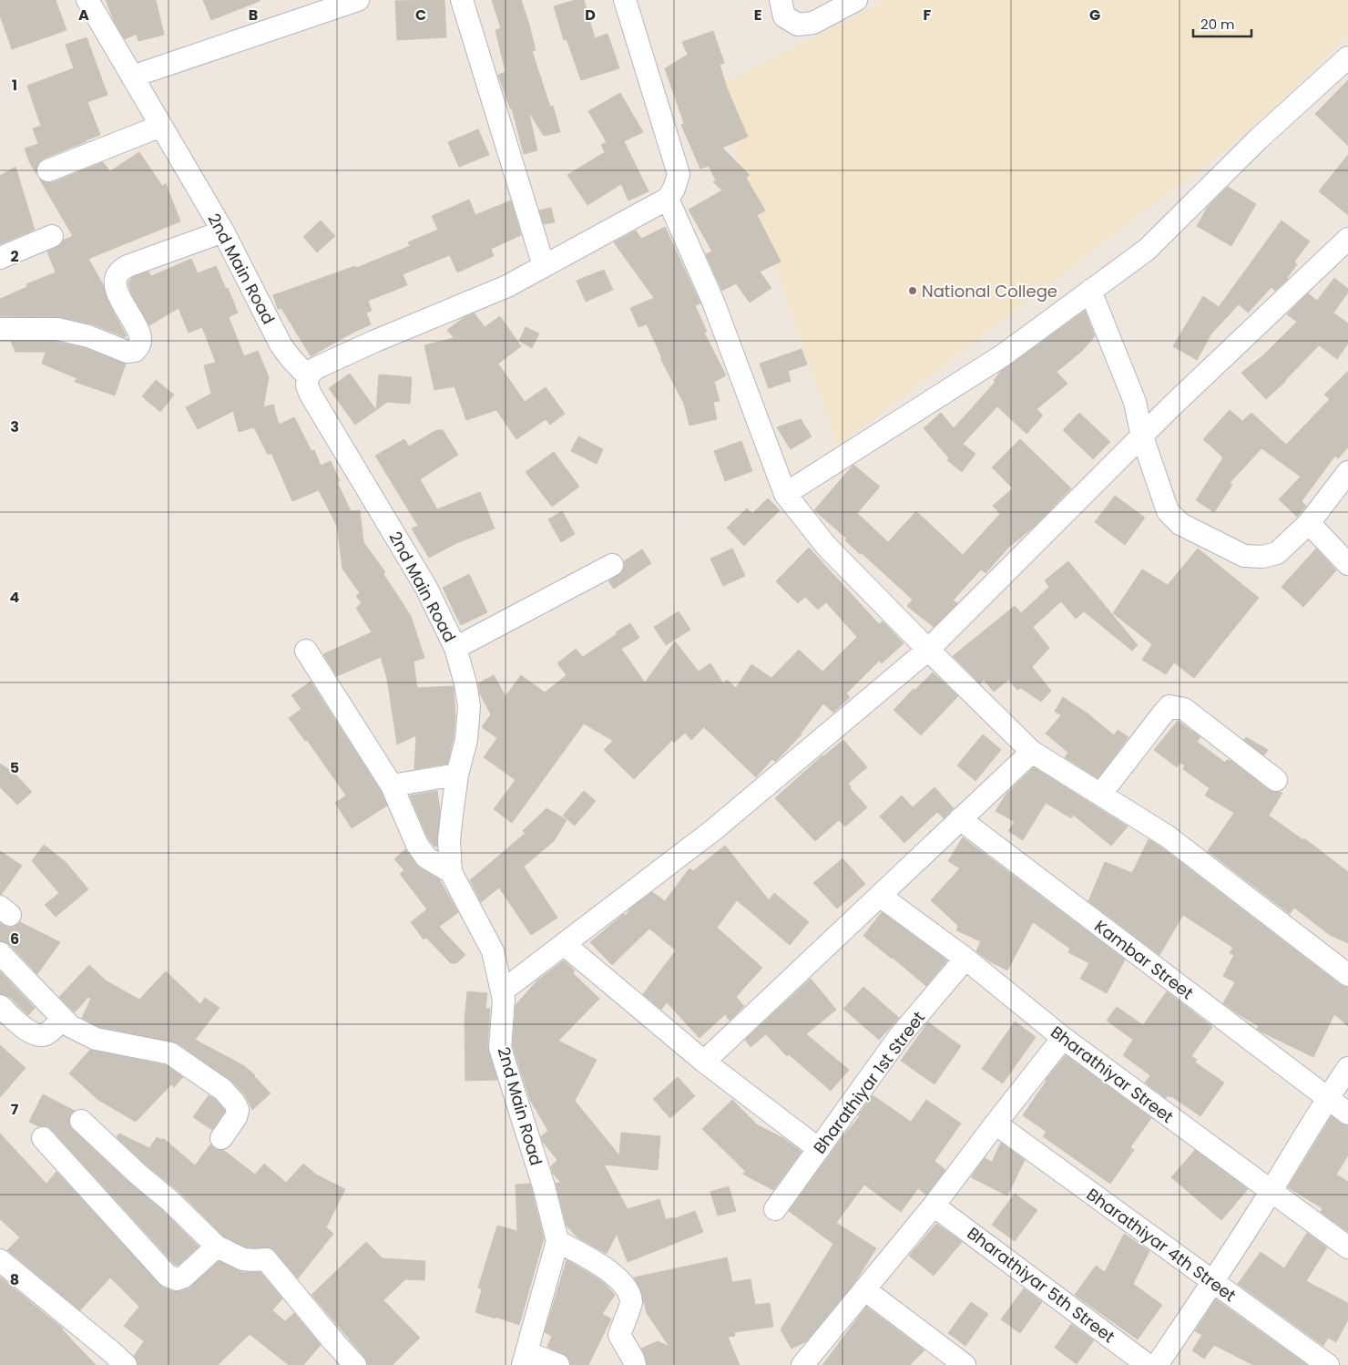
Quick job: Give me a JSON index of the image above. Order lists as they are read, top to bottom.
{
  "streets": {
    "street": [
      "2nd Main Road",
      "Kambar Street",
      "Bharathiyar Street",
      "Bharathiyar 1st Street",
      "Bharathiyar 4th Street",
      "Bharathiyar 5th Street"
    ]
  },
  "crossings": [
    ["Bharathiyar Street", "Bharathiyar 1st Street"]
  ],
  "places": ["National College"],
  "scale_bar": "20 m",
  "grid": {
    "columns": [
      "A",
      "B",
      "C",
      "D",
      "E",
      "F",
      "G"
    ],
    "rows": [
      "1",
      "2",
      "3",
      "4",
      "5",
      "6",
      "7",
      "8"
    ]
  }
}
